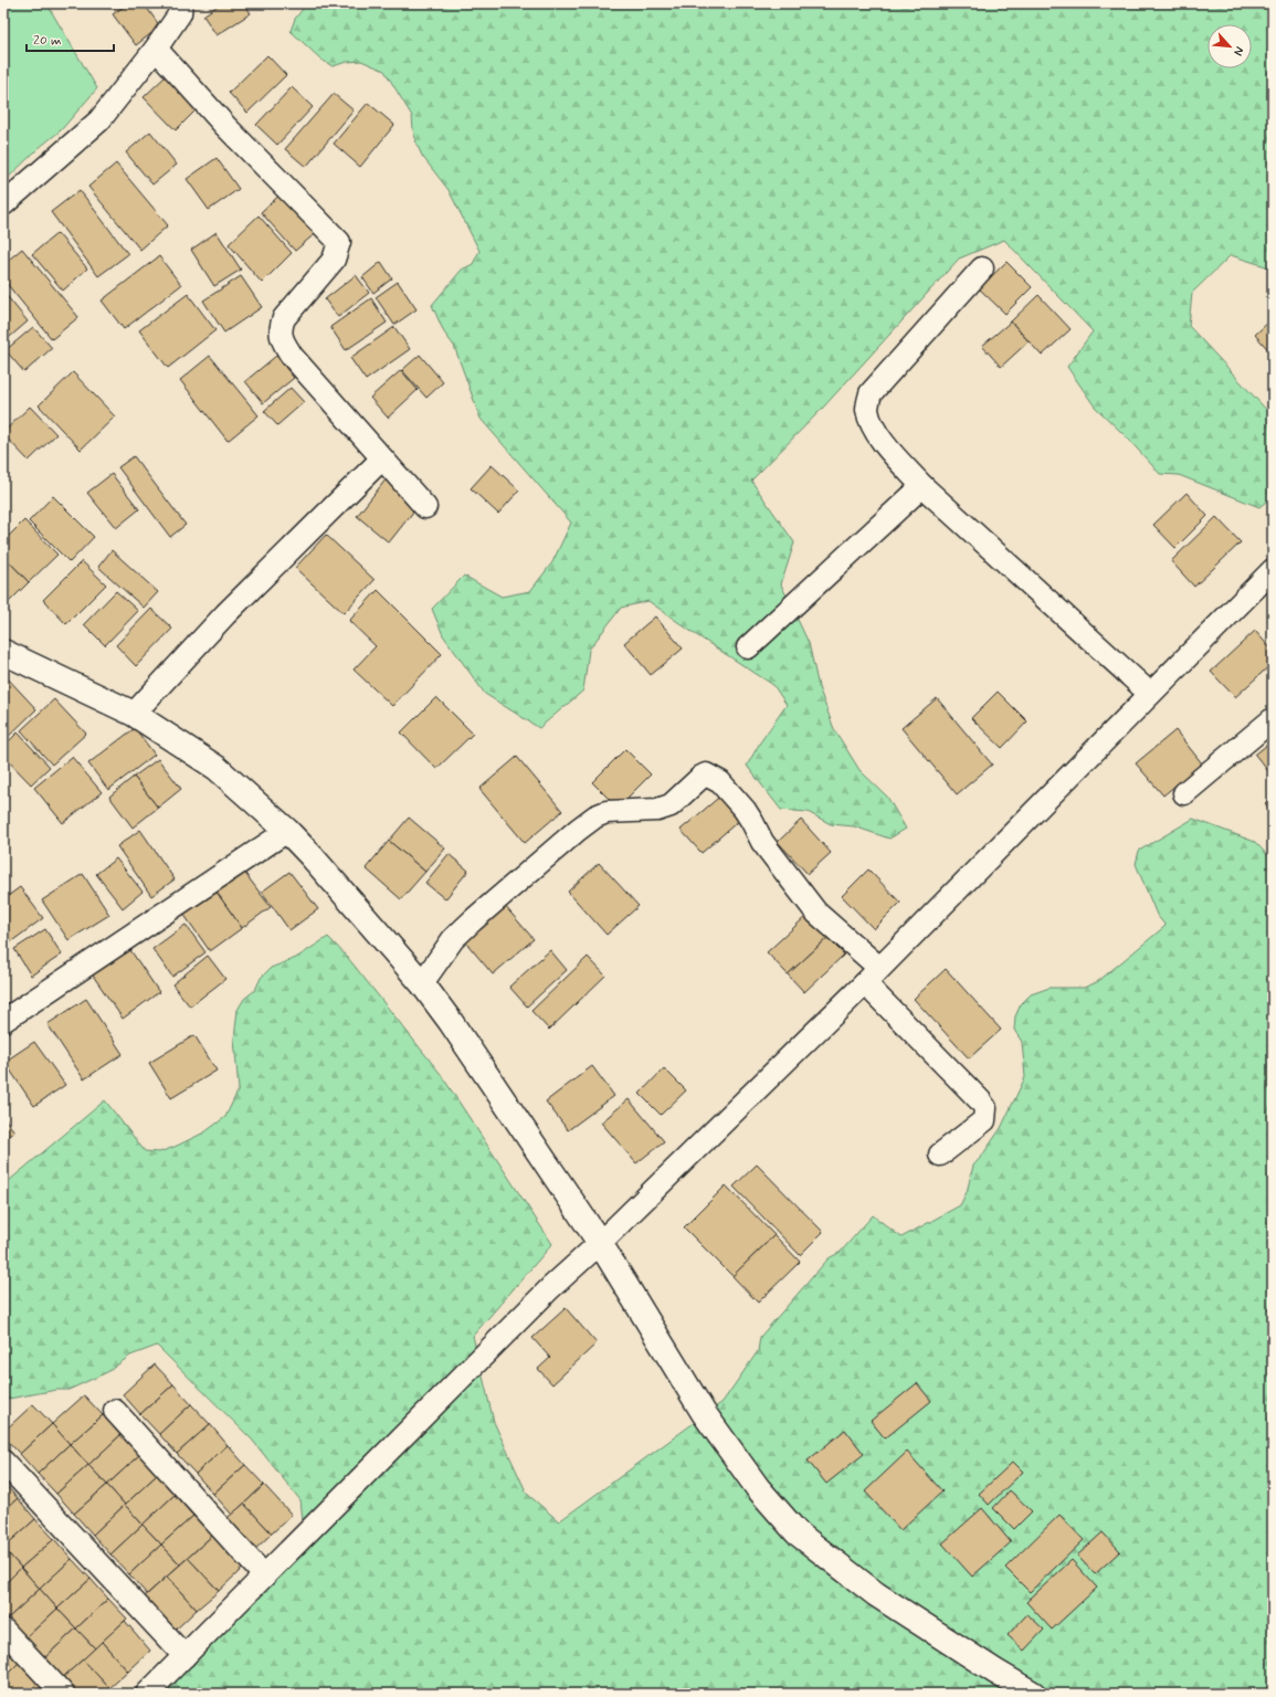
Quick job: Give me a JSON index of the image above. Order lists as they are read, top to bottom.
{
  "scale_bar": "20 m",
  "north": "bottom right"
}
